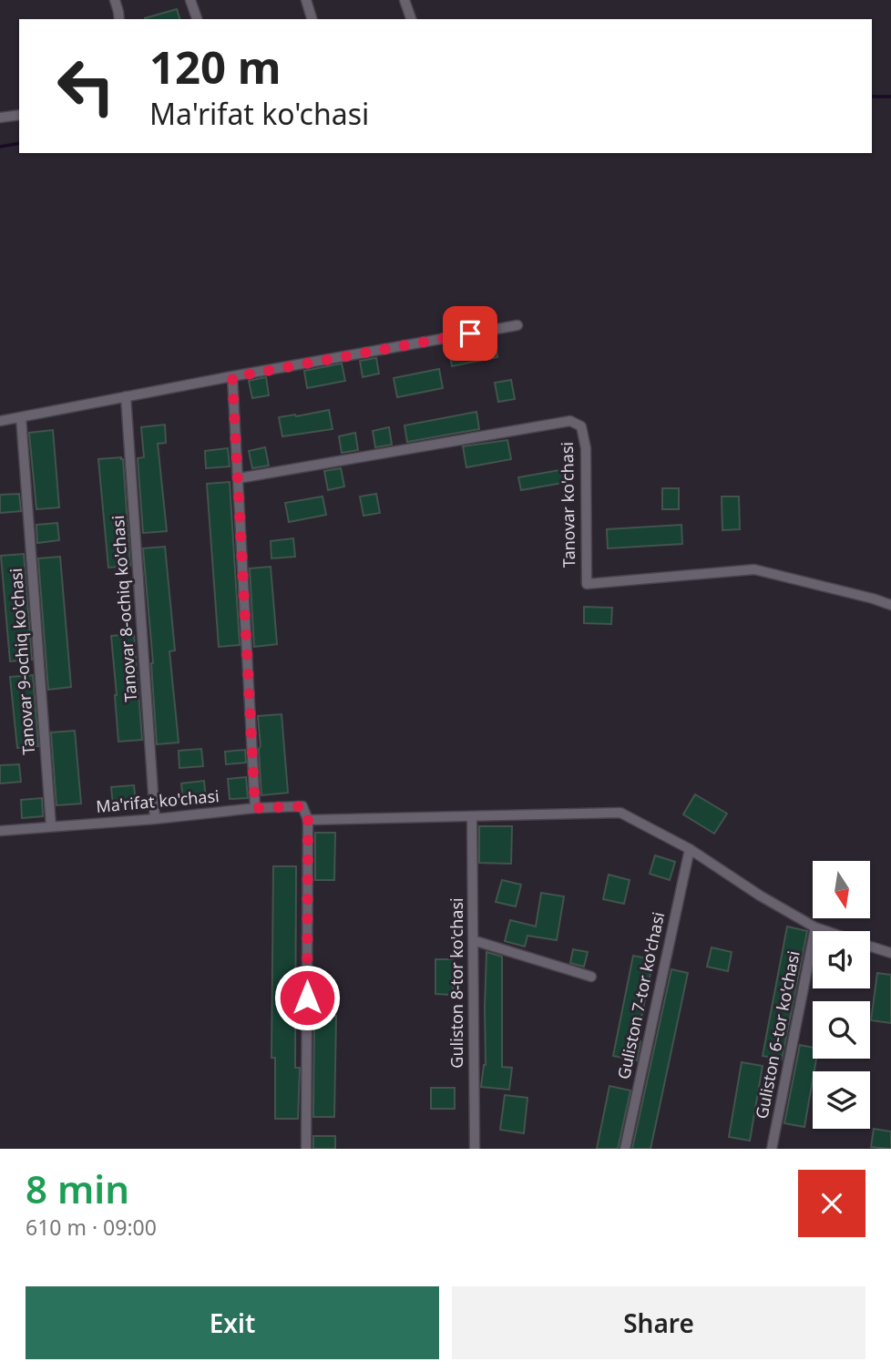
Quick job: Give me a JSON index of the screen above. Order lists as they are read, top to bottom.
{
  "streets": {
    "street": [
      "Tanovar ko'chasi",
      "Tanovar 8-ochiq ko'chasi",
      "Tanovar 9-ochiq ko'chasi",
      "Ma'rifat ko'chasi",
      "Guliston 8-tor ko'chasi",
      "Guliston 7-tor ko'chasi",
      "Guliston 6-tor ko'chasi"
    ]
  },
  "crossings": [
    ["Tanovar 8-ochiq ko'chasi", "Ma'rifat ko'chasi"],
    ["Tanovar 9-ochiq ko'chasi", "Ma'rifat ko'chasi"]
  ],
  "north": "bottom",
  "page": {
    "turn": ["120 m", "Ma'rifat ko'chasi"],
    "heading": ["8 min", "610 m · 09:00"],
    "buttons": ["Exit", "Share"]
  }
}
